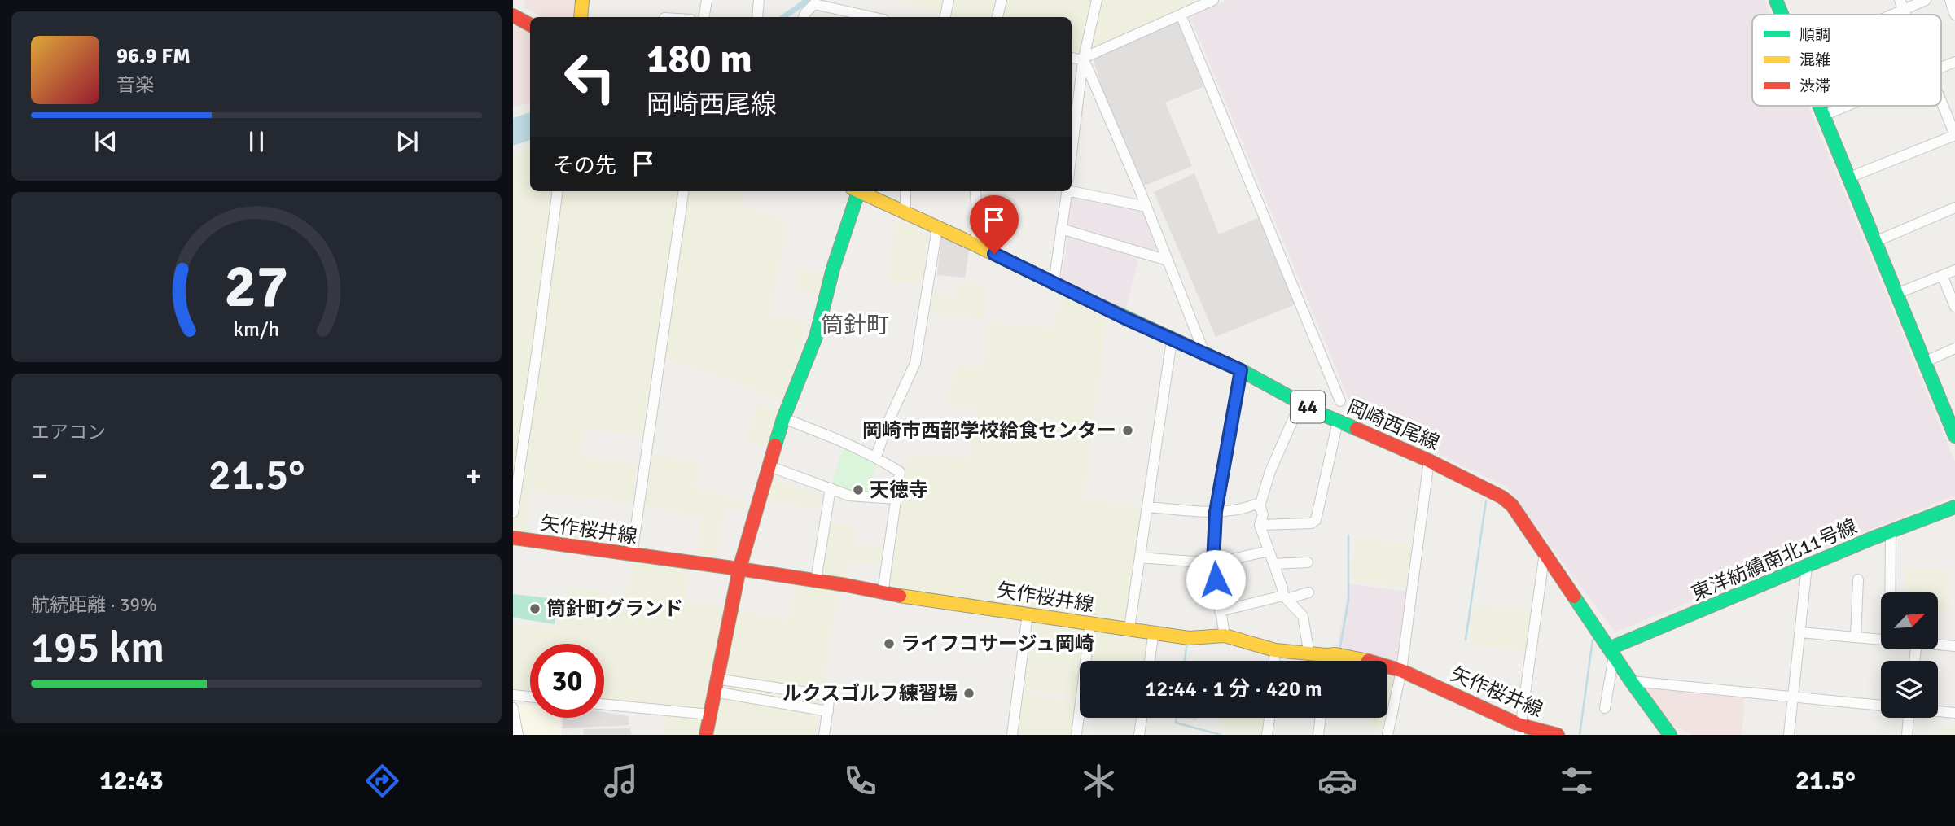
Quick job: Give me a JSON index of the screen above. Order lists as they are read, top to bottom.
{
  "streets": {
    "street": [
      "44",
      "岡崎西尾線",
      "矢作桜井線",
      "東洋紡績南北11号線"
    ]
  },
  "crossings": [
    ["岡崎西尾線", "東洋紡績南北11号線"]
  ],
  "districts": ["筒針町"],
  "places": [
    "岡崎市西部学校給食センター",
    "天徳寺",
    "筒針町グランド",
    "ライフコサージュ岡崎",
    "ルクスゴルフ練習場"
  ],
  "legend": ["順調", "混雑", "渋滞"],
  "north": "top right",
  "page": {
    "turn": ["180 m", "岡崎西尾線"],
    "song": ["96.9 FM", "音楽"],
    "then": "その先",
    "tile": [
      "エアコン",
      ["航続距離 · 39%", "195 km"]
    ],
    "heat": ["−", "21.5°", "+"],
    "limit": "30",
    "trip": "12:44 · 1 分 · 420 m",
    "tabs": ["12:43", "21.5°"],
    "gauge": ["27", "km/h"]
  }
}
